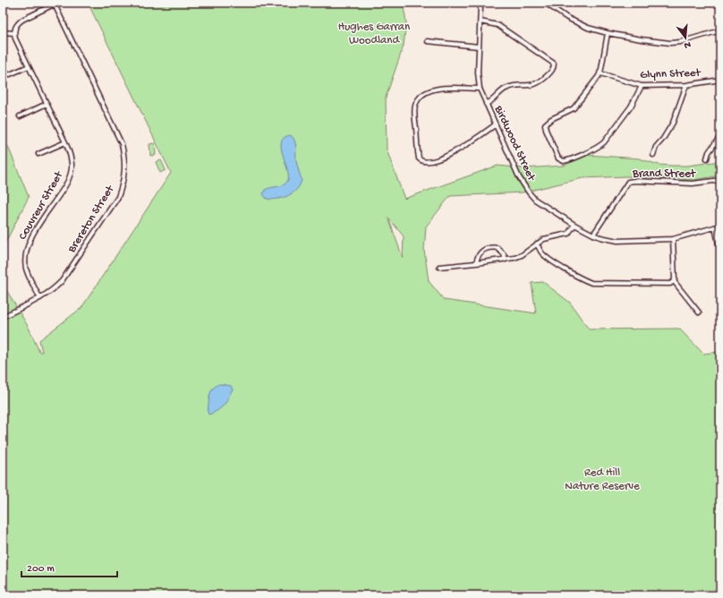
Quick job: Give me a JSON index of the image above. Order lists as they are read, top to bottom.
{
  "streets": {
    "street": [
      "Glynn Street",
      "Birdwood Street",
      "Brand Street",
      "Couvreur Street",
      "Brereton Street"
    ]
  },
  "crossings": [
    ["Birdwood Street", "Brand Street"],
    ["Couvreur Street", "Brereton Street"]
  ],
  "parks": ["Hughes Garran Woodland", "Red Hill Nature Reserve"],
  "scale_bar": "200 m",
  "north": "bottom"
}
